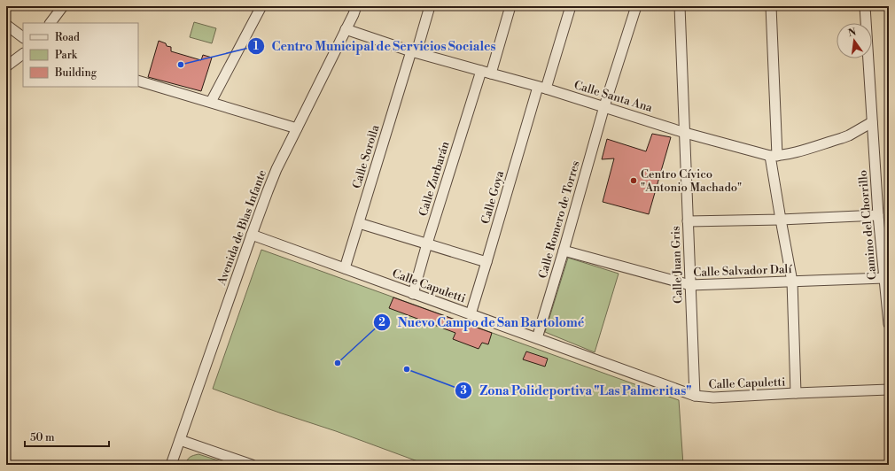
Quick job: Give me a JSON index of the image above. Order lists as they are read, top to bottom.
{
  "streets": {
    "street": [
      "Calle Santa Ana",
      "Calle Sorolla",
      "Calle Zurbarán",
      "Calle Goya",
      "Calle Romero de Torres",
      "Camino del Chorrillo",
      "Avenida de Blas Infante",
      "Calle Juan Gris",
      "Calle Salvador Dalí",
      "Calle Capuletti"
    ]
  },
  "crossings": [
    ["Calle Santa Ana", "Calle Sorolla"],
    ["Calle Santa Ana", "Calle Zurbarán"],
    ["Calle Santa Ana", "Calle Goya"],
    ["Calle Santa Ana", "Calle Romero de Torres"],
    ["Calle Santa Ana", "Camino del Chorrillo"],
    ["Calle Santa Ana", "Avenida de Blas Infante"],
    ["Calle Santa Ana", "Calle Juan Gris"],
    ["Calle Sorolla", "Calle Capuletti"],
    ["Calle Zurbarán", "Calle Capuletti"],
    ["Calle Goya", "Calle Capuletti"],
    ["Calle Romero de Torres", "Calle Salvador Dalí"],
    ["Calle Romero de Torres", "Calle Capuletti"],
    ["Camino del Chorrillo", "Calle Salvador Dalí"],
    ["Avenida de Blas Infante", "Calle Capuletti"],
    ["Calle Juan Gris", "Calle Salvador Dalí"],
    ["Calle Juan Gris", "Calle Capuletti"]
  ],
  "places": [
    "Centro Municipal de Servicios Sociales",
    "Centro Cívico \"Antonio Machado\"",
    "Nuevo Campo de San Bartolomé",
    "Zona Polideportiva \"Las Palmeritas\""
  ],
  "legend": ["Road", "Park", "Building"],
  "scale_bar": "50 m",
  "north": "top"
}
